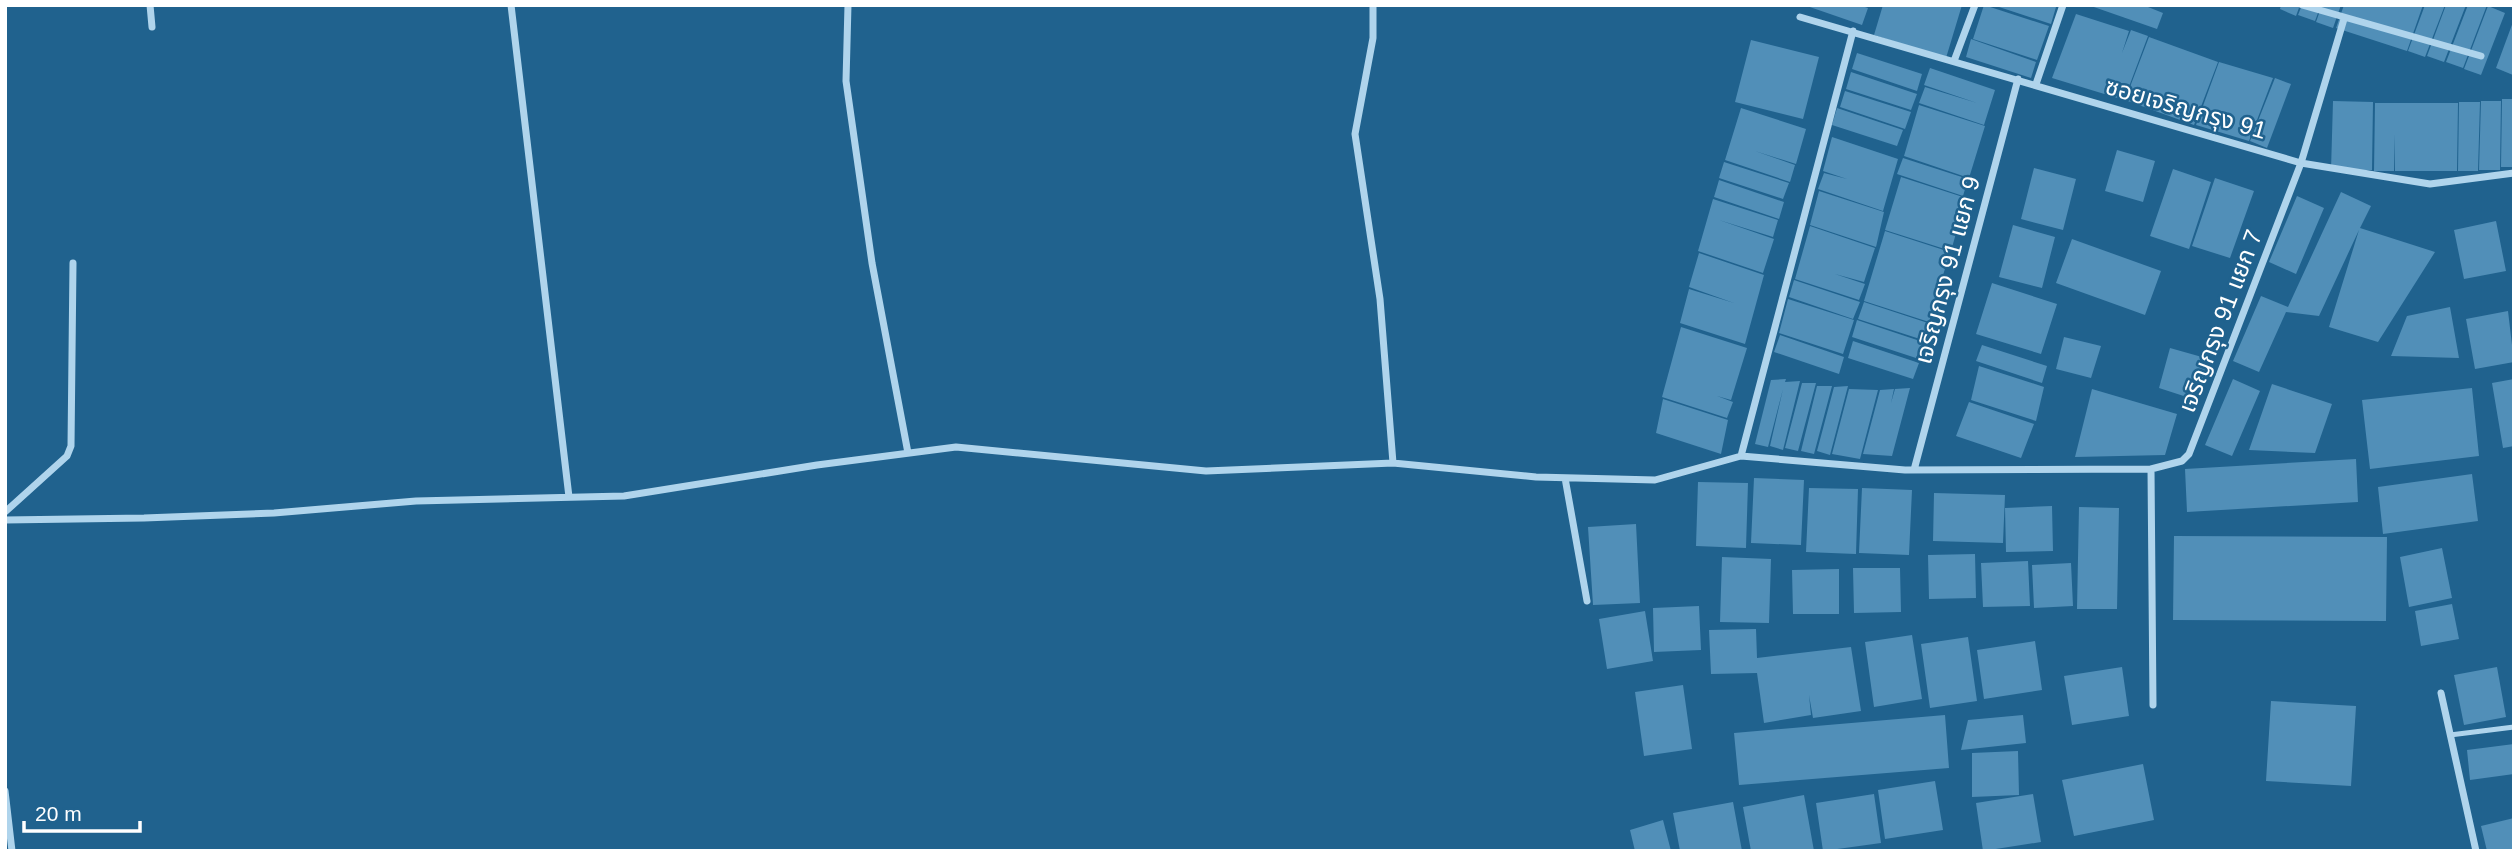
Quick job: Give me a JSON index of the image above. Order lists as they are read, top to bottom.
{
  "streets": {
    "street": ["ซอยเจริญกรุง 91", "เจริญกรุง 91 แยก 9", "เจริญกรุง 91 แยก 7"]
  },
  "crossings": [
    ["ซอยเจริญกรุง 91", "เจริญกรุง 91 แยก 9"],
    ["ซอยเจริญกรุง 91", "เจริญกรุง 91 แยก 7"],
    ["เจริญกรุง 91 แยก 9", "เจริญกรุง 91 แยก 7"]
  ],
  "scale_bar": "20 m"
}
